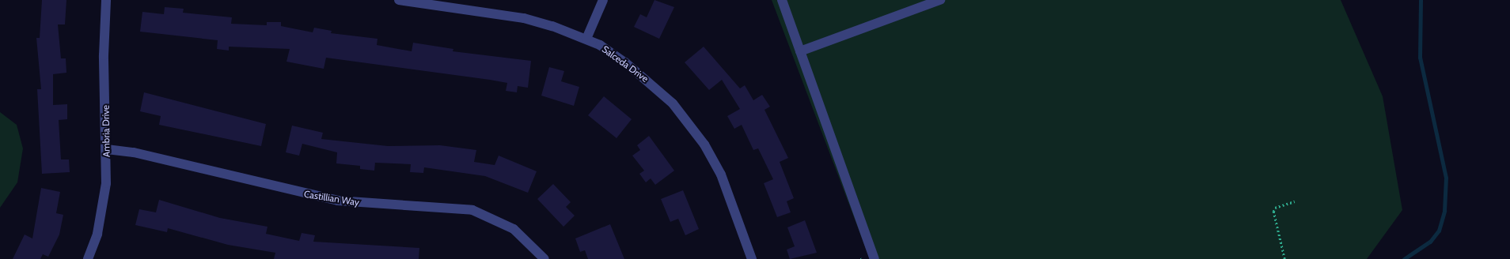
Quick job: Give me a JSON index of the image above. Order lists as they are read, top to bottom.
{
  "streets": {
    "street": ["Salceda Drive", "Ambria Drive", "Castillian Way"]
  },
  "crossings": [
    ["Ambria Drive", "Castillian Way"]
  ]
}
